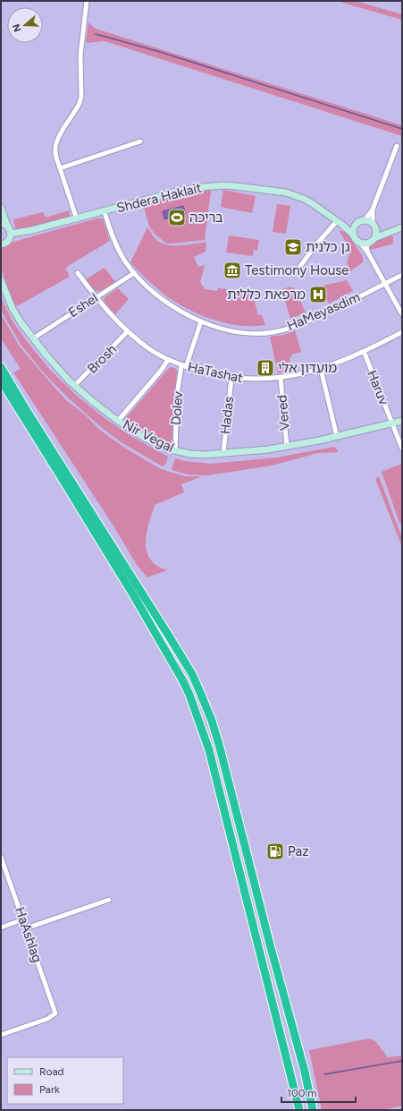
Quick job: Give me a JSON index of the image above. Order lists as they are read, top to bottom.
{
  "streets": {
    "street": [
      "Shdera Haklait",
      "Eshel",
      "HaMeyasdim",
      "Brosh",
      "HaTashat",
      "Haruv",
      "Dolev",
      "Vered",
      "Hadas",
      "Nir Vegal",
      "HaAshlag"
    ]
  },
  "crossings": [
    ["Shdera Haklait", "HaMeyasdim"],
    ["Eshel", "HaMeyasdim"],
    ["Eshel", "HaTashat"],
    ["Eshel", "Nir Vegal"],
    ["HaMeyasdim", "Dolev"],
    ["Brosh", "HaTashat"],
    ["Brosh", "Nir Vegal"],
    ["HaTashat", "Haruv"],
    ["HaTashat", "Dolev"],
    ["HaTashat", "Vered"],
    ["HaTashat", "Hadas"],
    ["Haruv", "Nir Vegal"],
    ["Dolev", "Nir Vegal"],
    ["Vered", "Nir Vegal"],
    ["Hadas", "Nir Vegal"]
  ],
  "places": {
    "sports": ["בריכה"],
    "school or university": ["גן כלנית"],
    "museum": ["Testimony House"],
    "hospital": ["מרפאת כללית"],
    "building": ["מועדון אלי"],
    "fuel station": ["Paz"]
  },
  "legend": ["Road", "Park"],
  "scale_bar": "100 m",
  "north": "left"
}
